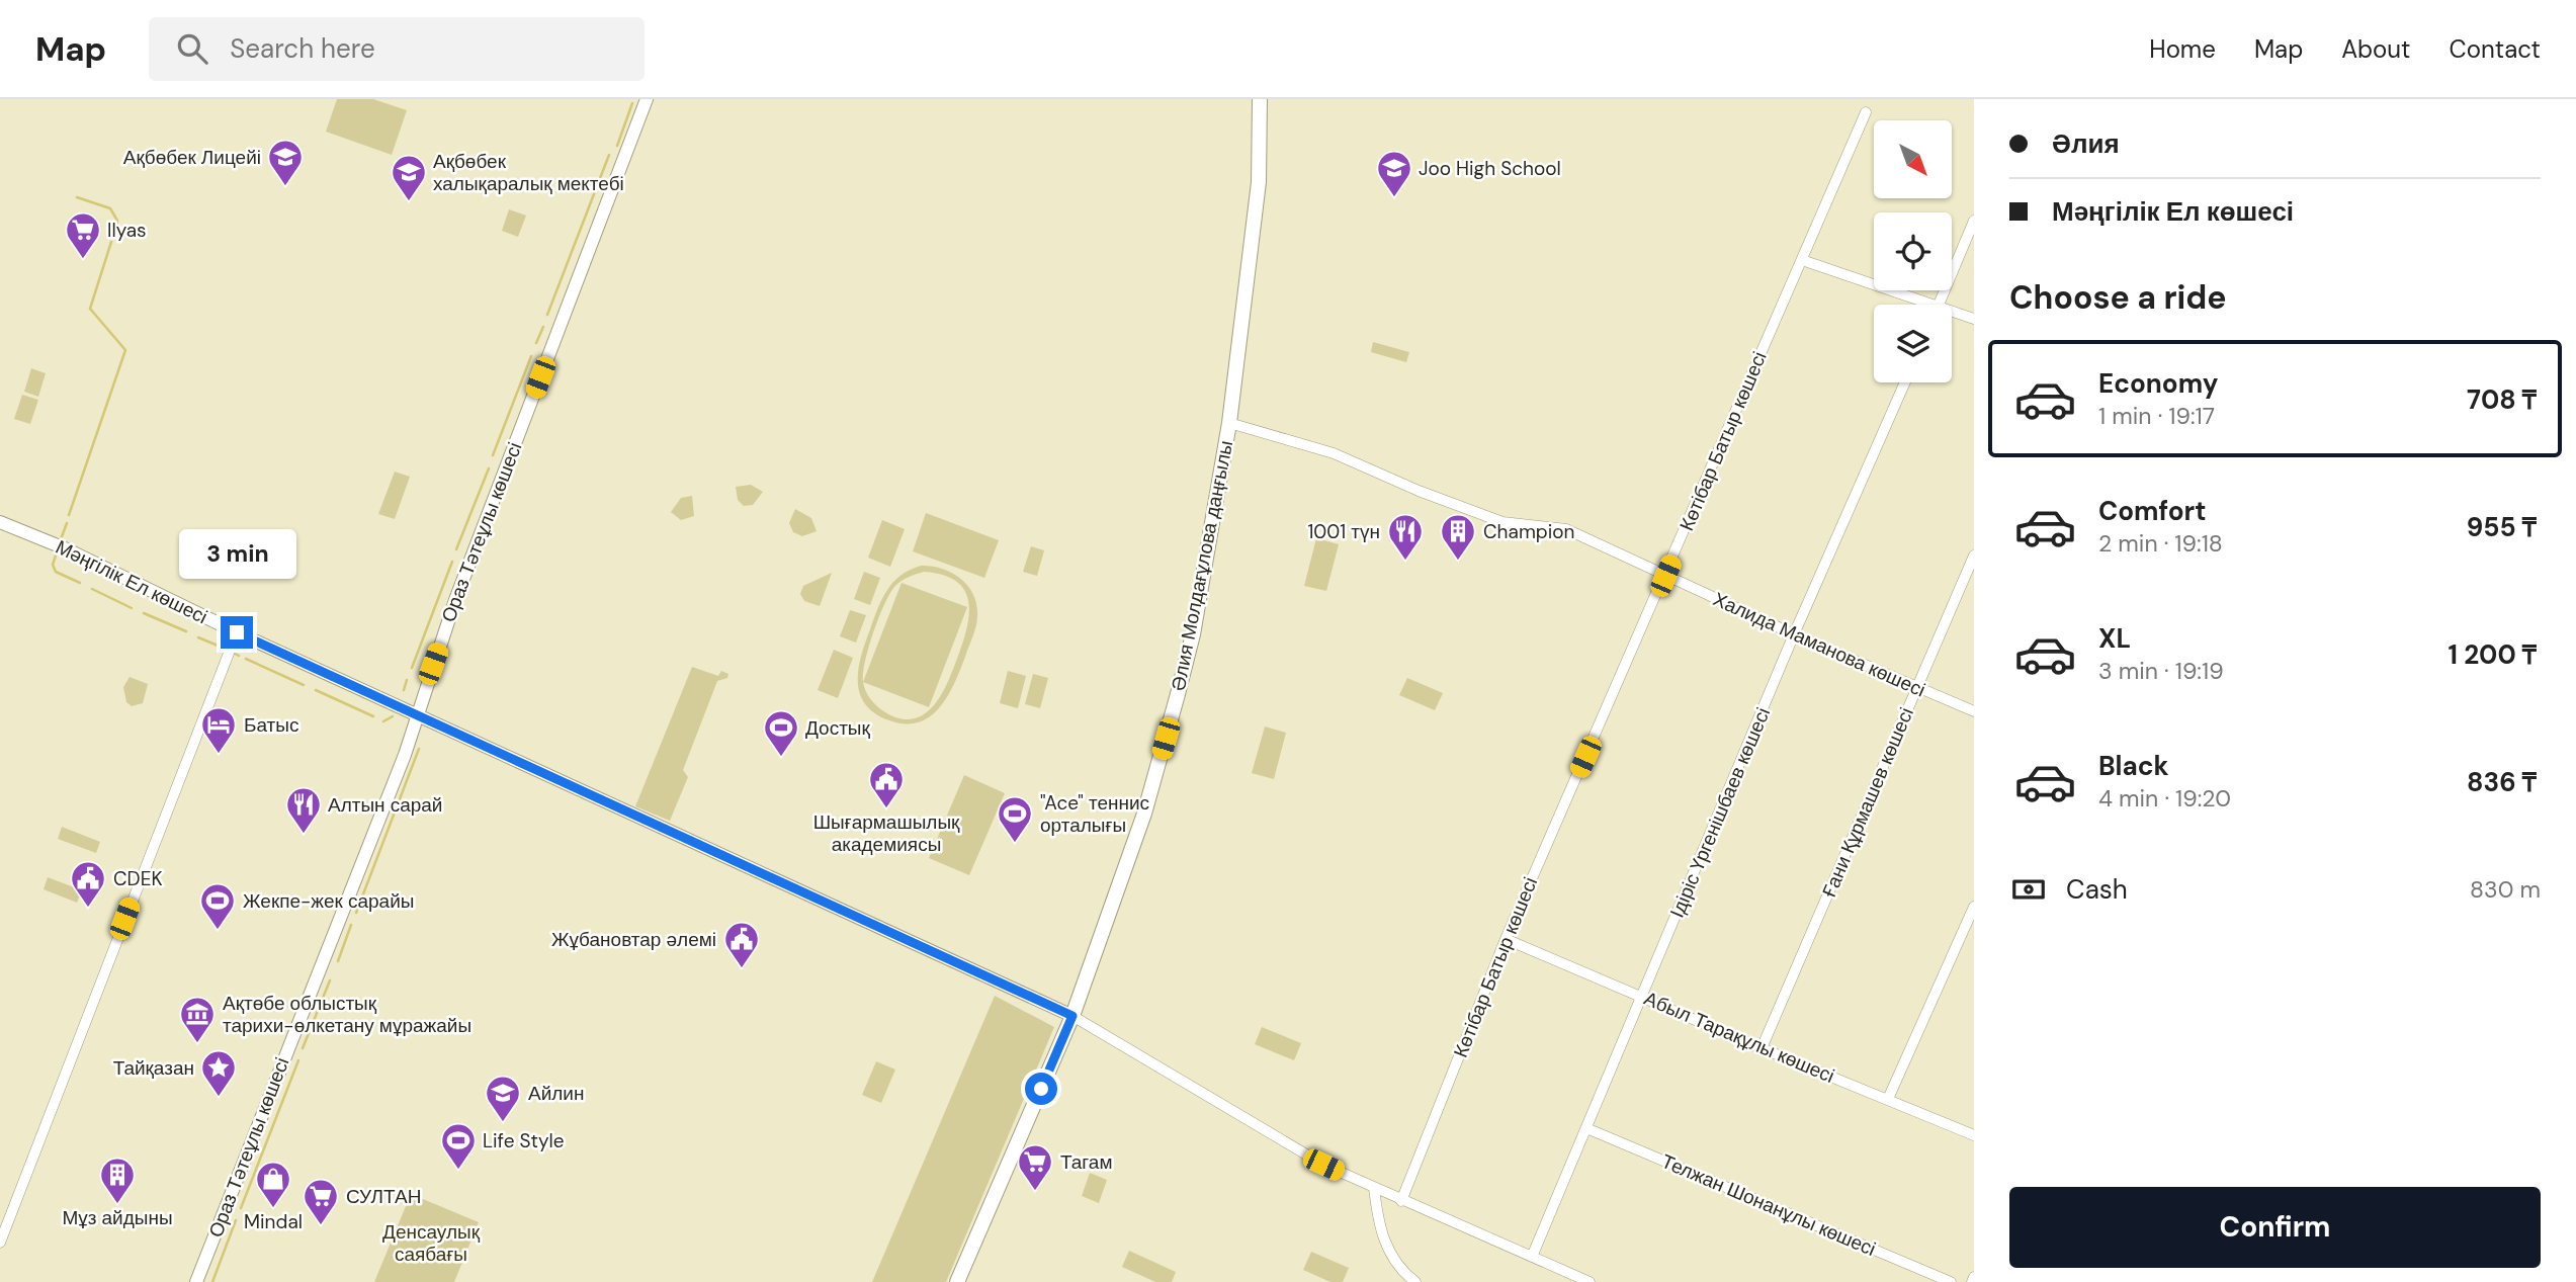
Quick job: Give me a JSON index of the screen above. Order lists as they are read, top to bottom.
{
  "streets": {
    "main road": ["Әлия Молдағұлова даңғылы"],
    "street": [
      "Көтібар Батыр көшесі",
      "Ораз Тәтеұлы көшесі",
      "Мәңгілік Ел көшесі",
      "Халида Маманова көшесі",
      "Ғани Құрмашев көшесі",
      "Ідіріс Үргенішбаев көшесі",
      "Абыл Тарақұлы көшесі",
      "Телжан Шонанұлы көшесі"
    ]
  },
  "crossings": [
    ["Көтібар Батыр көшесі", "Халида Маманова көшесі"],
    ["Көтібар Батыр көшесі", "Абыл Тарақұлы көшесі"],
    ["Ораз Тәтеұлы көшесі", "Мәңгілік Ел көшесі"],
    ["Әлия Молдағұлова даңғылы", "Мәңгілік Ел көшесі"],
    ["Әлия Молдағұлова даңғылы", "Халида Маманова көшесі"],
    ["Халида Маманова көшесі", "Ғани Құрмашев көшесі"],
    ["Халида Маманова көшесі", "Ідіріс Үргенішбаев көшесі"],
    ["Ғани Құрмашев көшесі", "Абыл Тарақұлы көшесі"],
    ["Ідіріс Үргенішбаев көшесі", "Абыл Тарақұлы көшесі"],
    ["Ідіріс Үргенішбаев көшесі", "Телжан Шонанұлы көшесі"]
  ],
  "parks": ["Денсаулық саябағы"],
  "places": {
    "school or university": [
      "Ақбөбек Лицейі",
      "Joo High School",
      "Ақбөбек халықаралық мектебі",
      "Айлин"
    ],
    "supermarket": ["Ilyas", "Тагам", "СУЛТАН"],
    "restaurant": ["1001 түн", "Алтын сарай"],
    "building": ["Champion", "Мұз айдыны"],
    "hotel": ["Батыс"],
    "sports": [
      "Достық",
      "\"Ace\" теннис орталығы",
      "Жекпе-жек сарайы",
      "Life Style"
    ],
    "public building": ["Шығармашылық академиясы", "CDEK", "Жұбановтар әлемі"],
    "museum": ["Ақтөбе облыстық тарихи-өлкетану мұражайы"],
    "place": ["Тайқазан"],
    "shop": ["Mindal"]
  },
  "north": "bottom right",
  "page": {
    "header": "Map",
    "search": "Search here",
    "nav": [
      "Home",
      "Map",
      "About",
      "Contact"
    ],
    "banner": ["Әлия", "Мәңгілік Ел көшесі"],
    "heading": "Choose a ride",
    "list": [
      {
        "name": "Economy",
        "note": "1 min · 19:17",
        "value": "708 ₸"
      },
      {
        "name": "Comfort",
        "note": "2 min · 19:18",
        "value": "955 ₸"
      },
      {
        "name": "XL",
        "note": "3 min · 19:19",
        "value": "1 200 ₸"
      },
      {
        "name": "Black",
        "note": "4 min · 19:20",
        "value": "836 ₸"
      }
    ],
    "bubble": "3 min",
    "pay": ["Cash", "830 m"],
    "buttons": "Confirm"
  }
}
